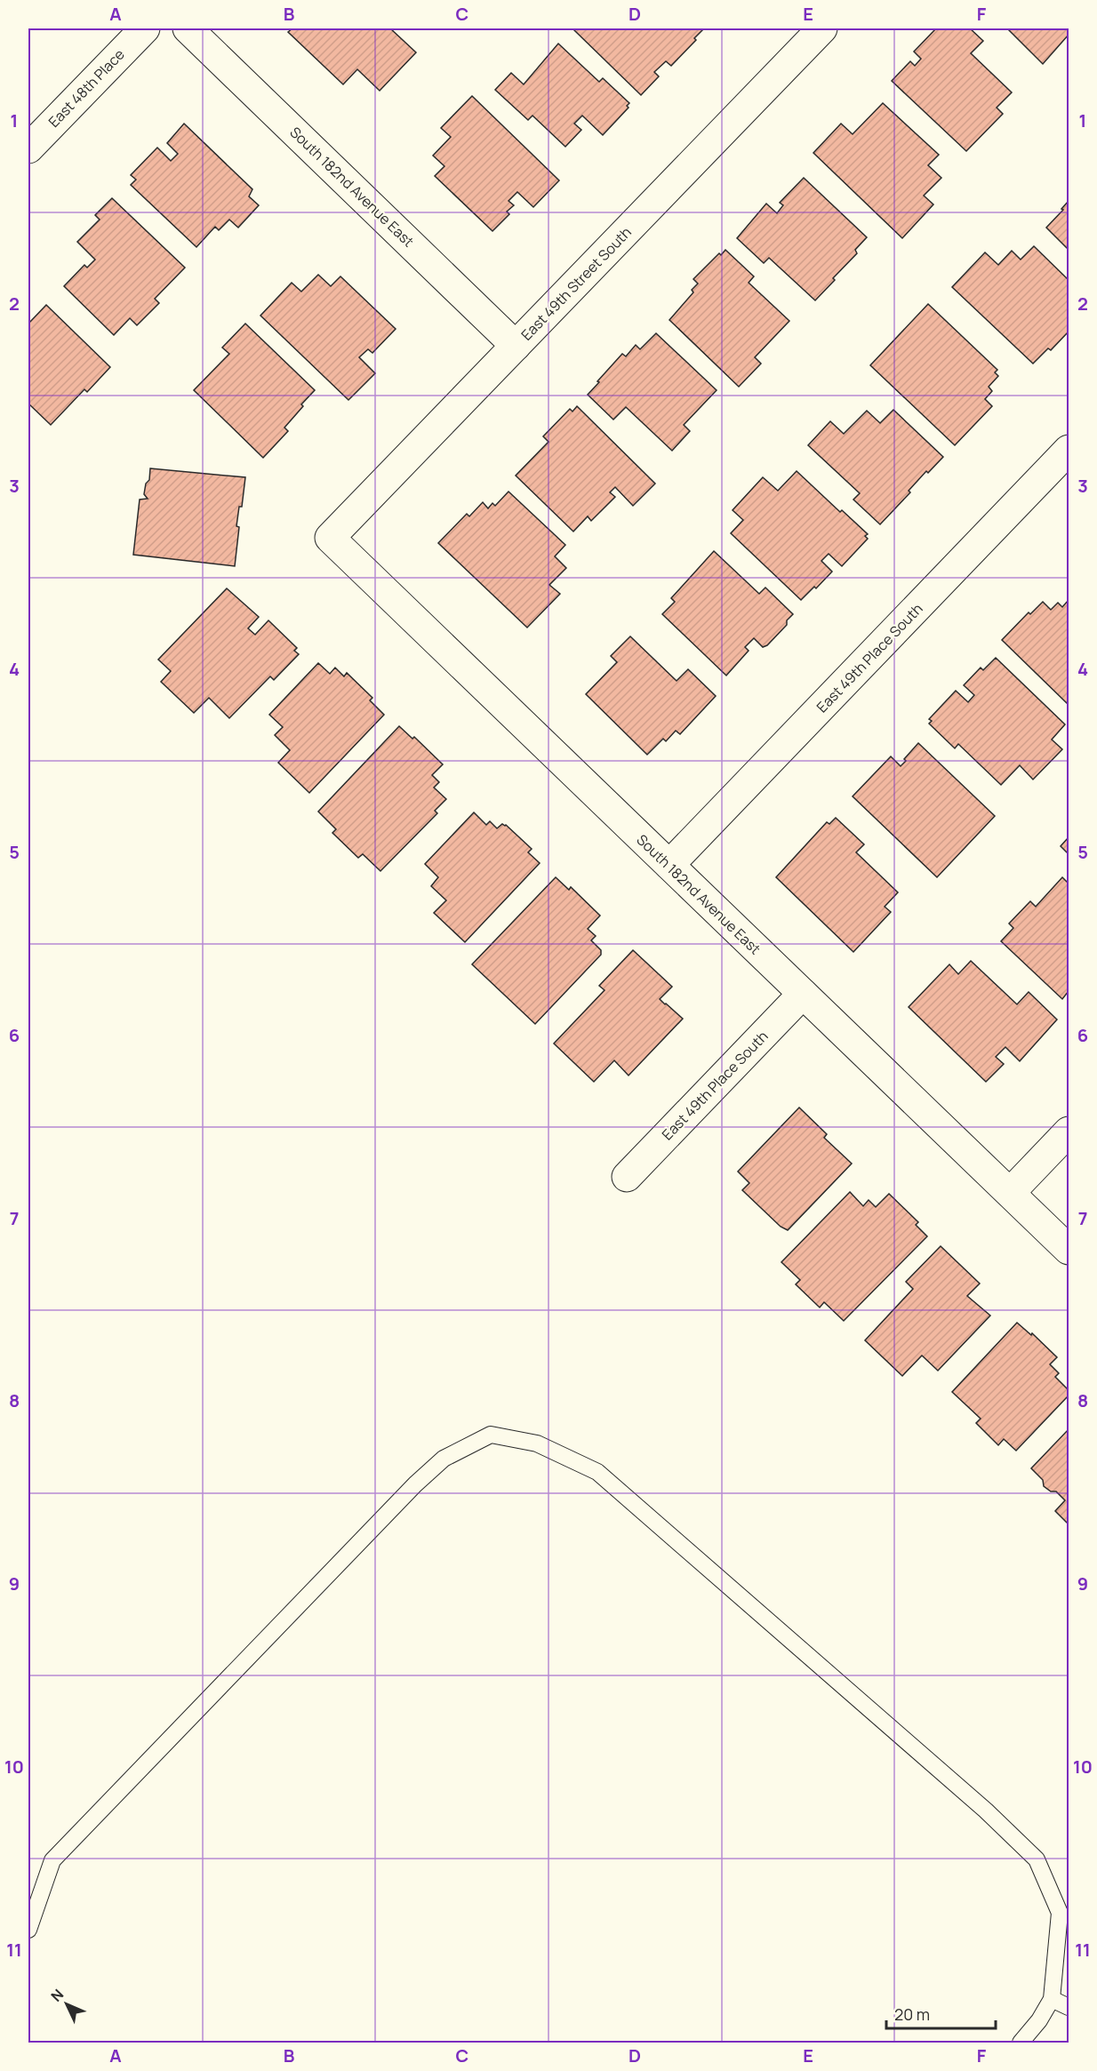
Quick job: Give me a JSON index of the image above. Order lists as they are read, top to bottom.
{
  "streets": {
    "street": [
      "East 48th Place",
      "South 182nd Avenue East",
      "East 49th Street South",
      "East 49th Place South"
    ]
  },
  "crossings": [
    ["South 182nd Avenue East", "East 49th Street South"],
    ["South 182nd Avenue East", "East 49th Place South"]
  ],
  "scale_bar": "20 m",
  "north": "top left",
  "grid": {
    "columns": [
      "A",
      "B",
      "C",
      "D",
      "E",
      "F"
    ],
    "rows": [
      "1",
      "2",
      "3",
      "4",
      "5",
      "6",
      "7",
      "8",
      "9",
      "10",
      "11"
    ]
  }
}
